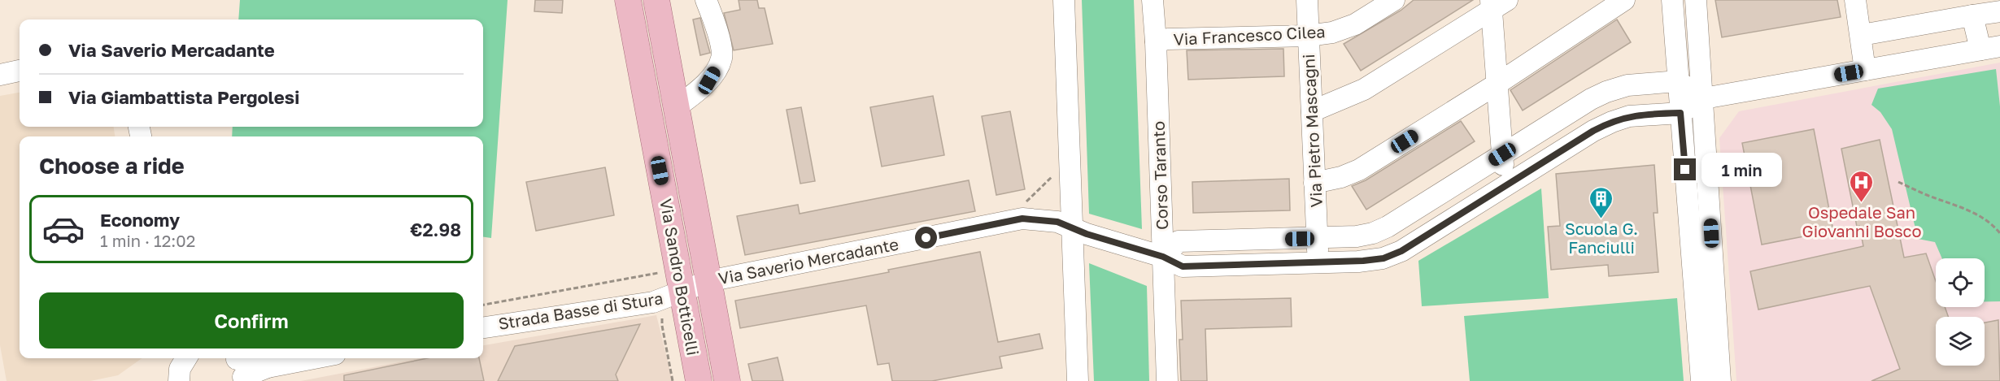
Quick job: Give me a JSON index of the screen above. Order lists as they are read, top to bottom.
{
  "streets": {
    "main road": ["Via Sandro Botticelli"],
    "street": [
      "Via Francesco Cilea",
      "Via Pietro Mascagni",
      "Corso Taranto",
      "Via Saverio Mercadante",
      "Strada Basse di Stura"
    ]
  },
  "crossings": [
    ["Via Francesco Cilea", "Via Pietro Mascagni"],
    ["Via Francesco Cilea", "Corso Taranto"],
    ["Via Pietro Mascagni", "Via Saverio Mercadante"],
    ["Corso Taranto", "Via Saverio Mercadante"],
    ["Via Saverio Mercadante", "Via Sandro Botticelli"],
    ["Via Saverio Mercadante", "Strada Basse di Stura"],
    ["Via Sandro Botticelli", "Strada Basse di Stura"]
  ],
  "places": {
    "hospital": ["Ospedale San Giovanni Bosco"],
    "building": ["Scuola G. Fanciulli"]
  },
  "page": {
    "banner": ["Via Saverio Mercadante", "Via Giambattista Pergolesi"],
    "heading": "Choose a ride",
    "bubble": "1 min",
    "list": [
      {
        "name": "Economy",
        "note": "1 min · 12:02",
        "value": "€2.98"
      }
    ],
    "buttons": "Confirm"
  }
}
